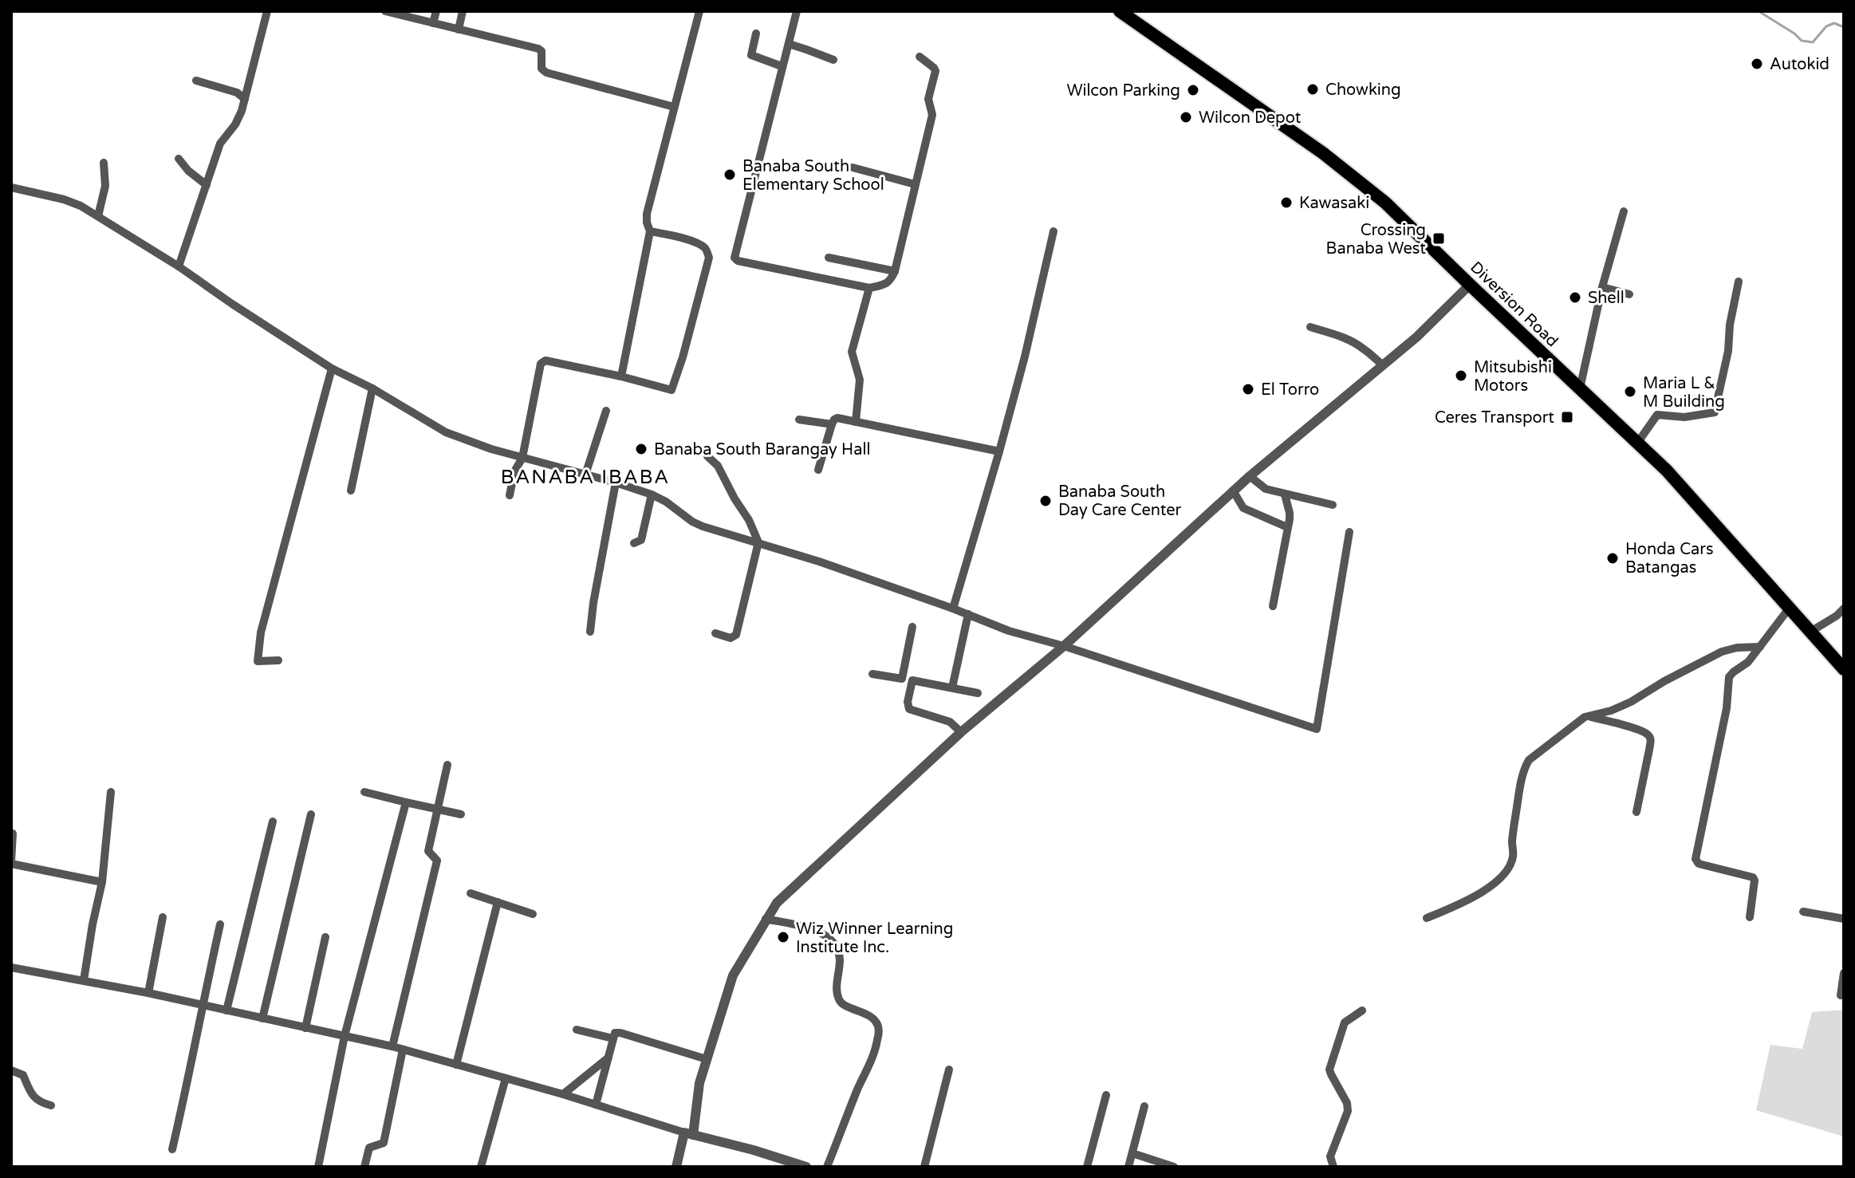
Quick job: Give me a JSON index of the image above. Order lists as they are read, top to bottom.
{
  "streets": {
    "highway": ["Diversion Road"]
  },
  "districts": ["BANABA IBABA"],
  "places": {
    "other": [
      "Autokid",
      "Chowking",
      "Wilcon Parking",
      "Wilcon Depot",
      "Banaba South Elementary School",
      "Kawasaki",
      "Shell",
      "Mitsubishi Motors",
      "El Torro",
      "Maria L & M Building",
      "Banaba South Barangay Hall",
      "Banaba South Day Care Center",
      "Honda Cars Batangas",
      "Wiz Winner Learning Institute Inc."
    ],
    "transit": ["Crossing Banaba West", "Ceres Transport"]
  }
}
